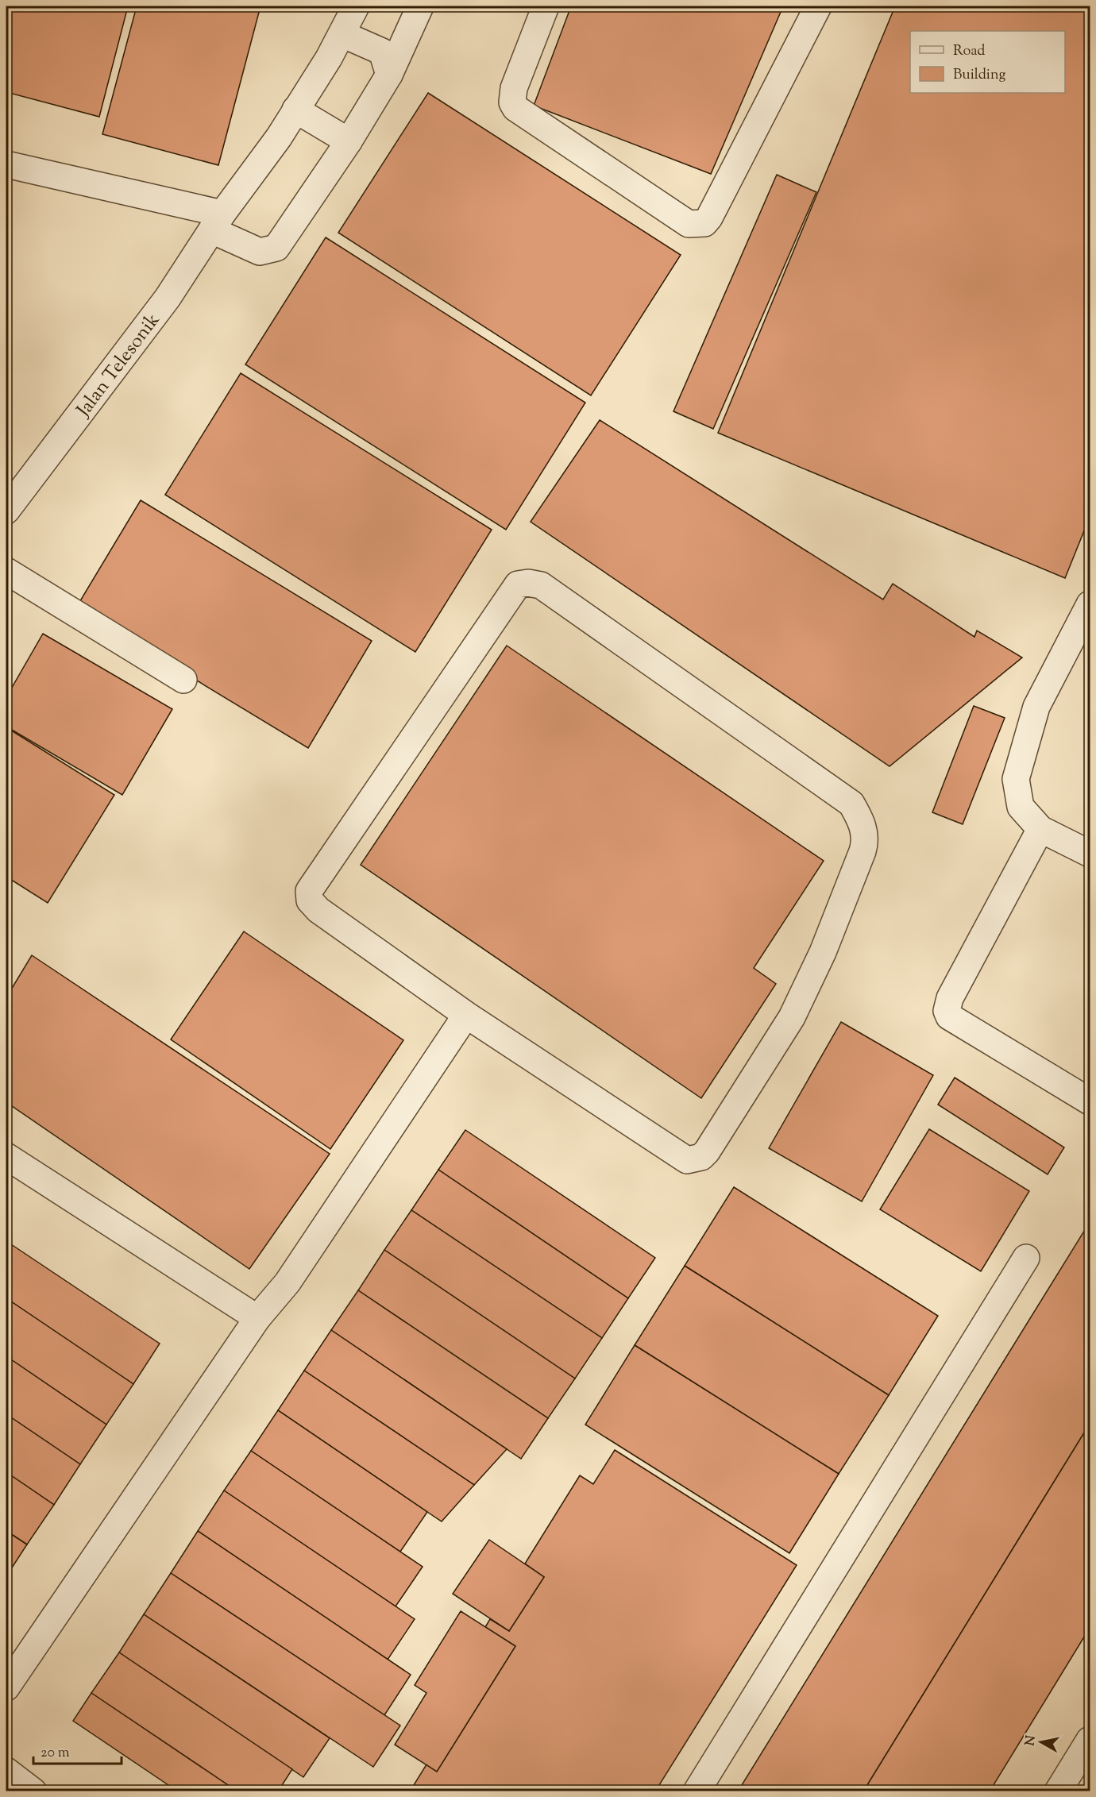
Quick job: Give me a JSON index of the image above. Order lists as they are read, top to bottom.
{
  "streets": {
    "street": ["Jalan Telesonik"]
  },
  "legend": ["Road", "Building"],
  "scale_bar": "20 m",
  "north": "left"
}
